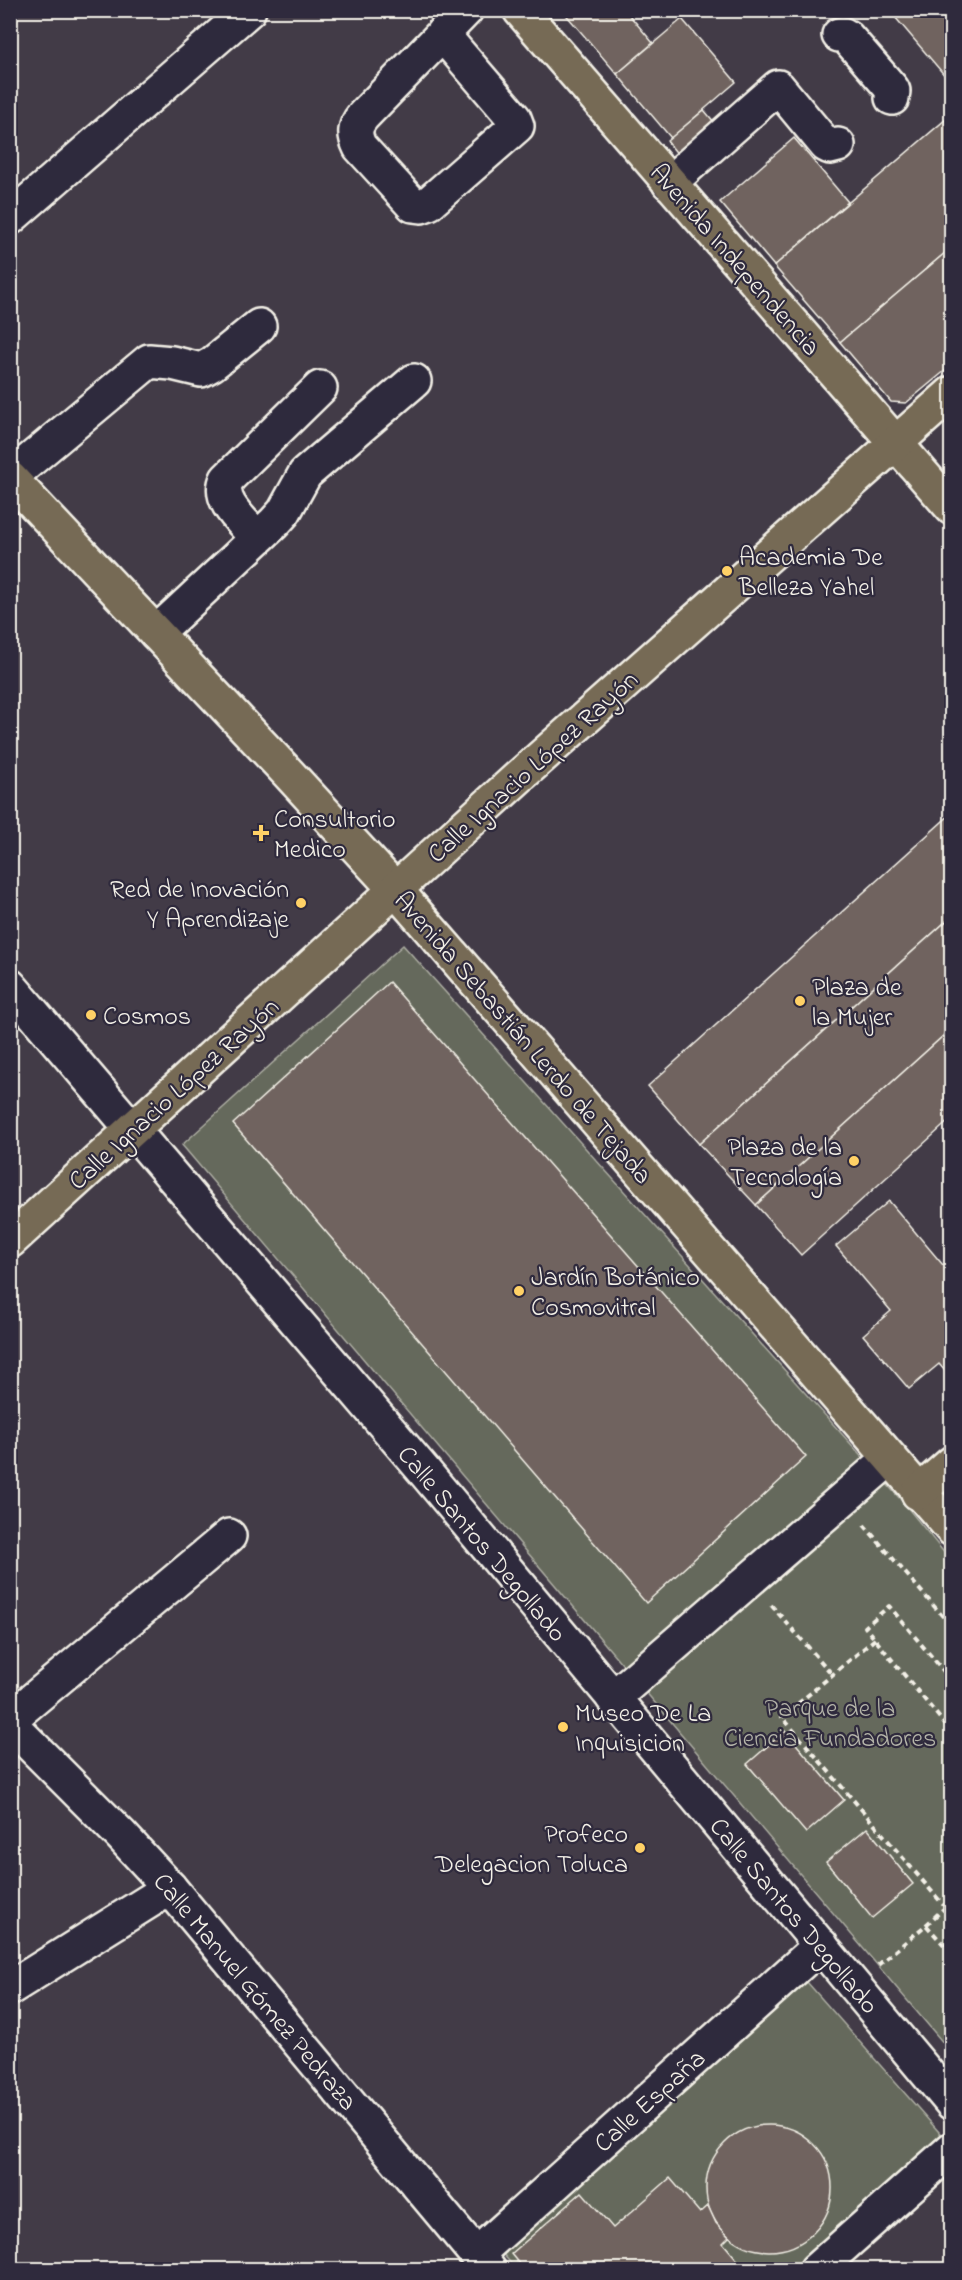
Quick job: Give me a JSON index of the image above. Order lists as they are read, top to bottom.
{
  "streets": {
    "main road": ["Avenida Independencia", "Calle Ignacio López Rayón", "Avenida Sebastián Lerdo de Tejada"],
    "street": ["Calle Santos Degollado", "Calle Manuel Gómez Pedraza", "Calle España"]
  },
  "crossings": [
    ["Avenida Independencia", "Calle Ignacio López Rayón"],
    ["Calle Ignacio López Rayón", "Avenida Sebastián Lerdo de Tejada"],
    ["Calle Ignacio López Rayón", "Calle Santos Degollado"],
    ["Calle Santos Degollado", "Calle España"],
    ["Calle Manuel Gómez Pedraza", "Calle España"]
  ],
  "parks": ["Parque de la Ciencia Fundadores"],
  "places": {
    "other": [
      "Academia De Belleza Yahel",
      "Red de Inovación Y Aprendizaje",
      "Plaza de la Mujer",
      "Cosmos",
      "Plaza de la Tecnología",
      "Jardín Botánico Cosmovitral",
      "Museo De La Inquisicion",
      "Profeco Delegacion Toluca"
    ],
    "health": ["Consultorio Medico"]
  }
}
